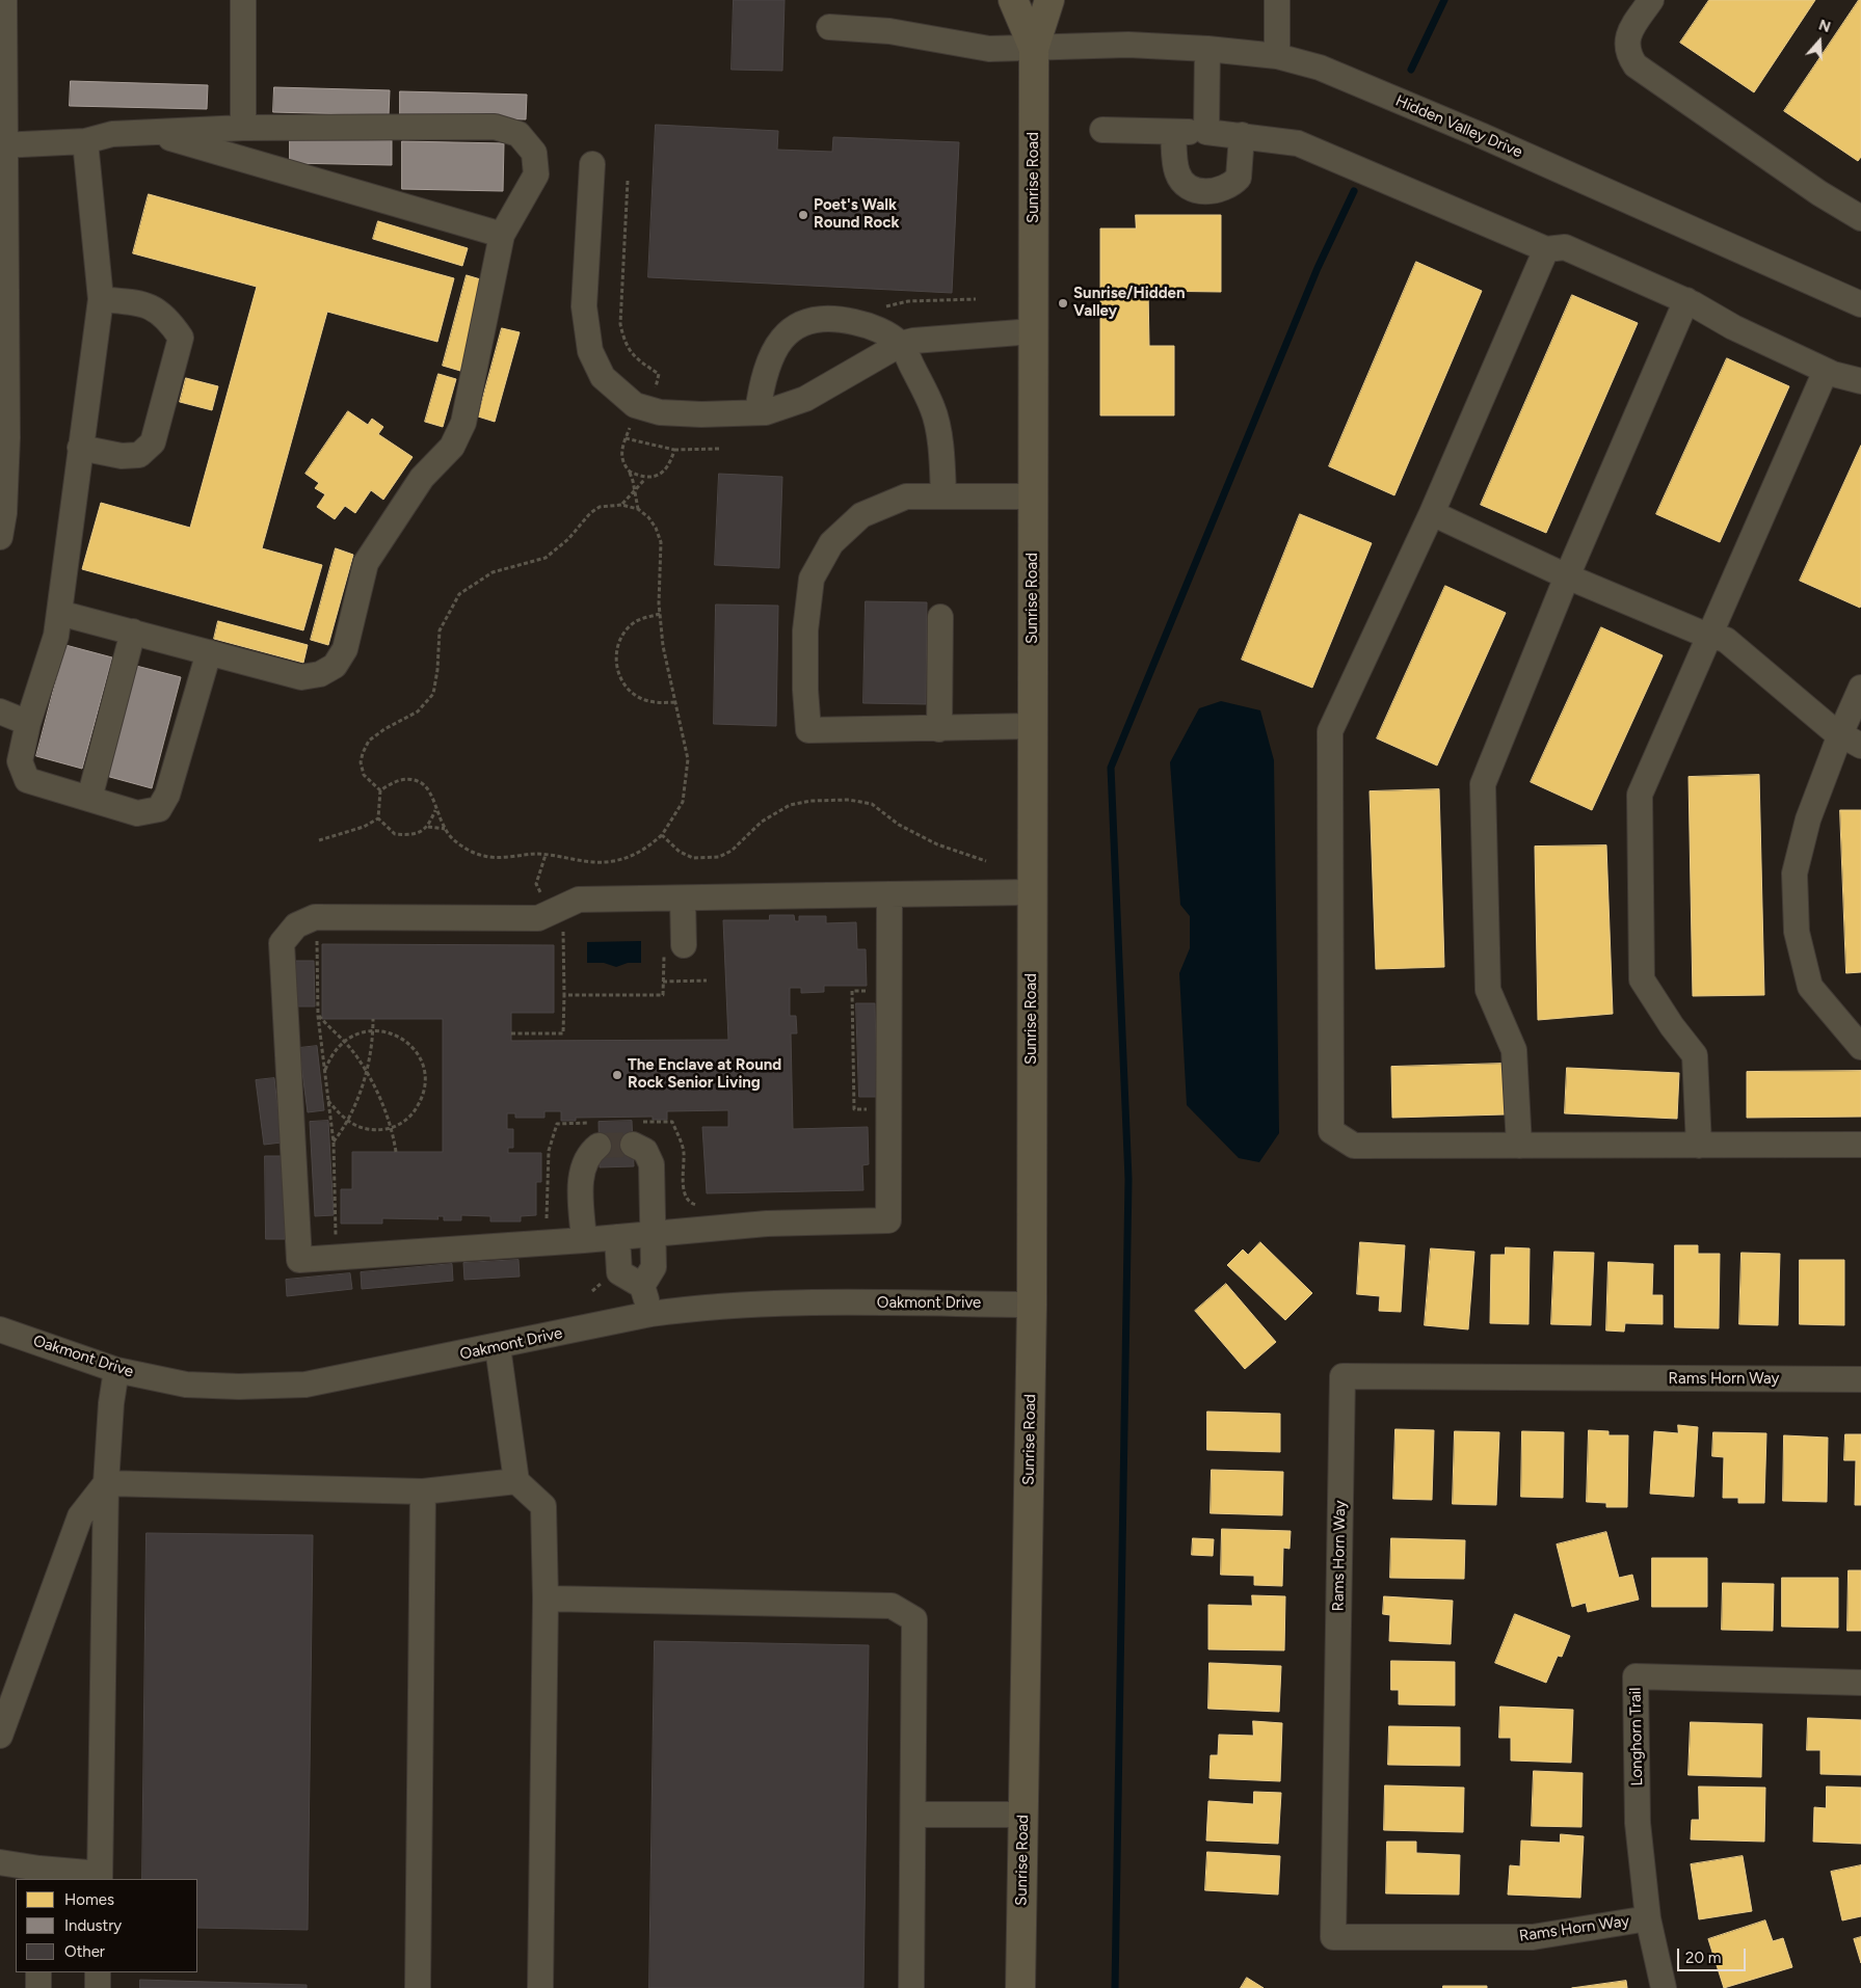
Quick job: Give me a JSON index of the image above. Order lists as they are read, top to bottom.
{
  "streets": {
    "main road": ["Sunrise Road"],
    "street": [
      "Hidden Valley Drive",
      "Oakmont Drive",
      "Rams Horn Way",
      "Longhorn Trail"
    ]
  },
  "crossings": [
    ["Hidden Valley Drive", "Sunrise Road"],
    ["Sunrise Road", "Oakmont Drive"],
    ["Rams Horn Way", "Longhorn Trail"]
  ],
  "places": ["Poet's Walk Round Rock", "Sunrise/Hidden Valley", "The Enclave at Round Rock Senior Living"],
  "legend": ["Homes", "Industry", "Other"],
  "scale_bar": "20 m",
  "north": "top"
}
